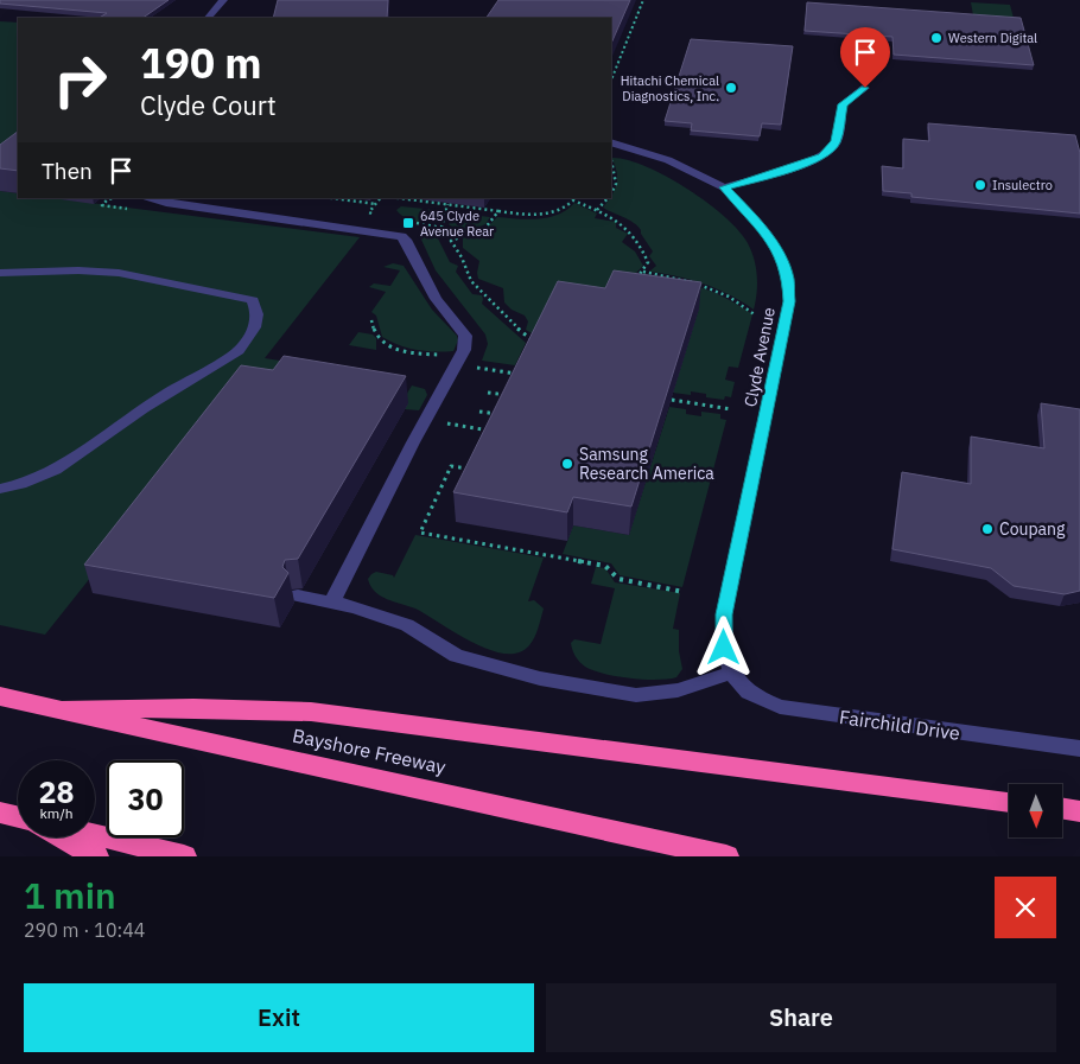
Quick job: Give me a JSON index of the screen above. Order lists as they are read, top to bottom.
{
  "streets": {
    "highway": ["Bayshore Freeway"],
    "street": ["Clyde Avenue", "Fairchild Drive"]
  },
  "crossings": [
    ["Clyde Avenue", "Fairchild Drive"]
  ],
  "places": {
    "other": [
      "Western Digital",
      "Hitachi Chemical Diagnostics, Inc.",
      "Insulectro",
      "Samsung Research America",
      "Coupang"
    ],
    "transit": ["645 Clyde Avenue Rear"]
  },
  "north": "bottom",
  "page": {
    "turn": ["190 m", "Clyde Court"],
    "then": "Then",
    "speed": "28 km/h",
    "limit": "30",
    "heading": ["1 min", "290 m · 10:44"],
    "buttons": ["Exit", "Share"]
  }
}
